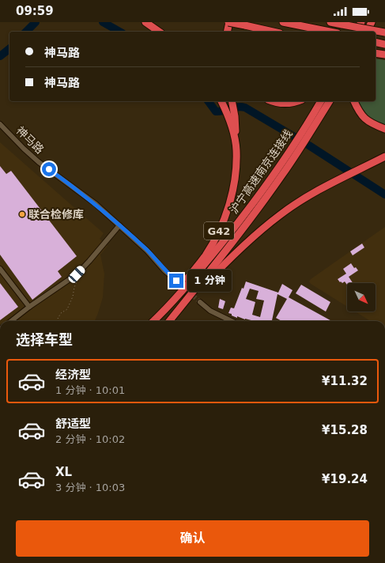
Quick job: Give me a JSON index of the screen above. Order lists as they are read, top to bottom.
{
  "streets": {
    "highway": ["沪宁高速南京连接线", "G42"],
    "street": ["神马路"]
  },
  "places": ["联合检修库"],
  "north": "bottom right",
  "page": {
    "status": "09:59",
    "banner": ["神马路", "神马路"],
    "bubble": "1 分钟",
    "heading": "选择车型",
    "list": [
      {
        "name": "经济型",
        "note": "1 分钟 · 10:01",
        "value": "¥11.32"
      },
      {
        "name": "舒适型",
        "note": "2 分钟 · 10:02",
        "value": "¥15.28"
      },
      {
        "name": "XL",
        "note": "3 分钟 · 10:03",
        "value": "¥19.24"
      }
    ],
    "buttons": "确认"
  }
}
